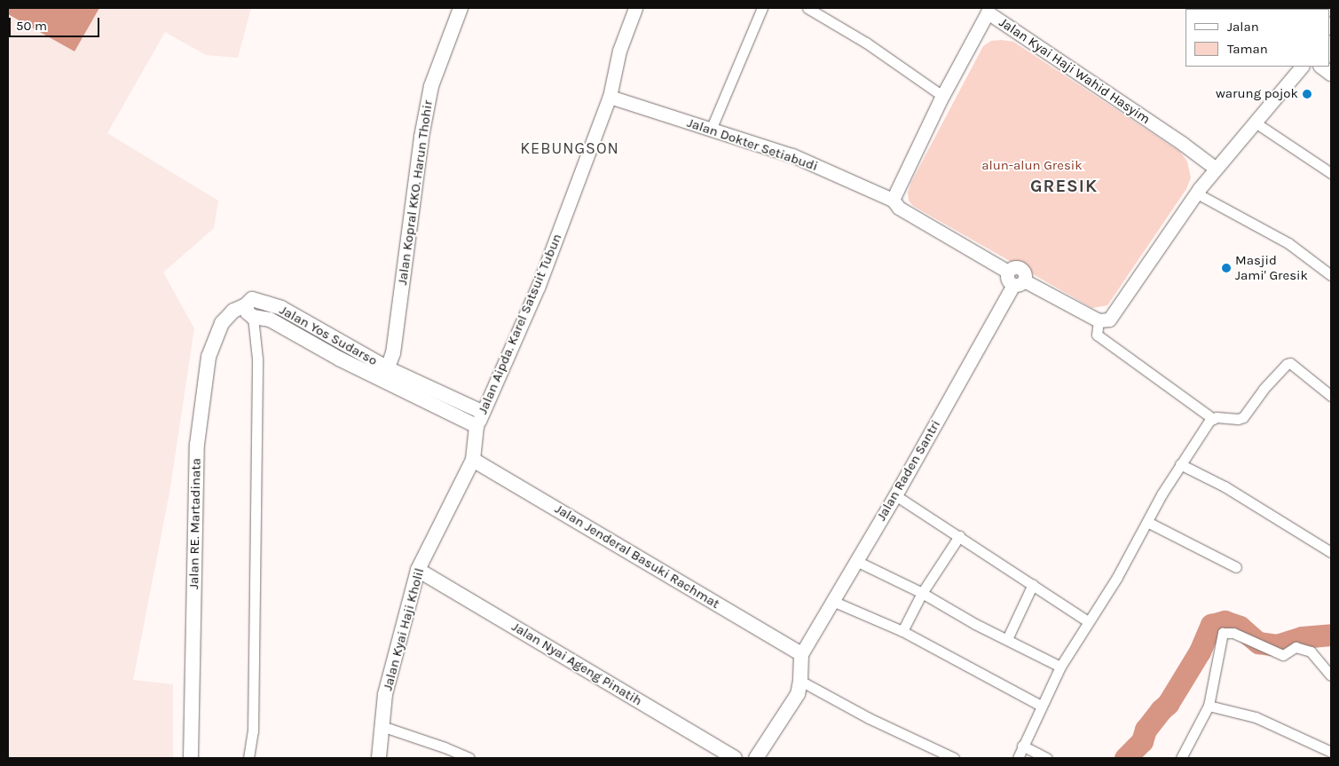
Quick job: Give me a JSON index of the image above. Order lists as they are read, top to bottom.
{
  "streets": {
    "main road": [
      "Jalan Kopral KKO. Harun Thohir",
      "Jalan Yos Sudarso",
      "Jalan RE. Martadinata",
      "Jalan Jenderal Basuki Rachmat",
      "Jalan Kyai Haji Kholil",
      "Jalan Nyai Ageng Pinatih"
    ],
    "street": [
      "Jalan Kyai Haji Wahid Hasyim",
      "Jalan Dokter Setiabudi",
      "Jalan Aipda. Karel Satsuit Tubun",
      "Jalan Raden Santri"
    ]
  },
  "crossings": [
    ["Jalan Kyai Haji Wahid Hasyim", "Jalan Dokter Setiabudi"],
    ["Jalan Dokter Setiabudi", "Jalan Aipda. Karel Satsuit Tubun"],
    ["Jalan Kopral KKO. Harun Thohir", "Jalan Yos Sudarso"],
    ["Jalan Aipda. Karel Satsuit Tubun", "Jalan Yos Sudarso"],
    ["Jalan Yos Sudarso", "Jalan RE. Martadinata"],
    ["Jalan Raden Santri", "Jalan Jenderal Basuki Rachmat"],
    ["Jalan Jenderal Basuki Rachmat", "Jalan Kyai Haji Kholil"],
    ["Jalan Kyai Haji Kholil", "Jalan Nyai Ageng Pinatih"]
  ],
  "districts": ["KEBUNGSON", "GRESIK"],
  "parks": ["alun-alun Gresik"],
  "places": ["warung pojok", "Masjid Jami' Gresik"],
  "legend": ["Jalan", "Taman"],
  "scale_bar": "50 m"
}
